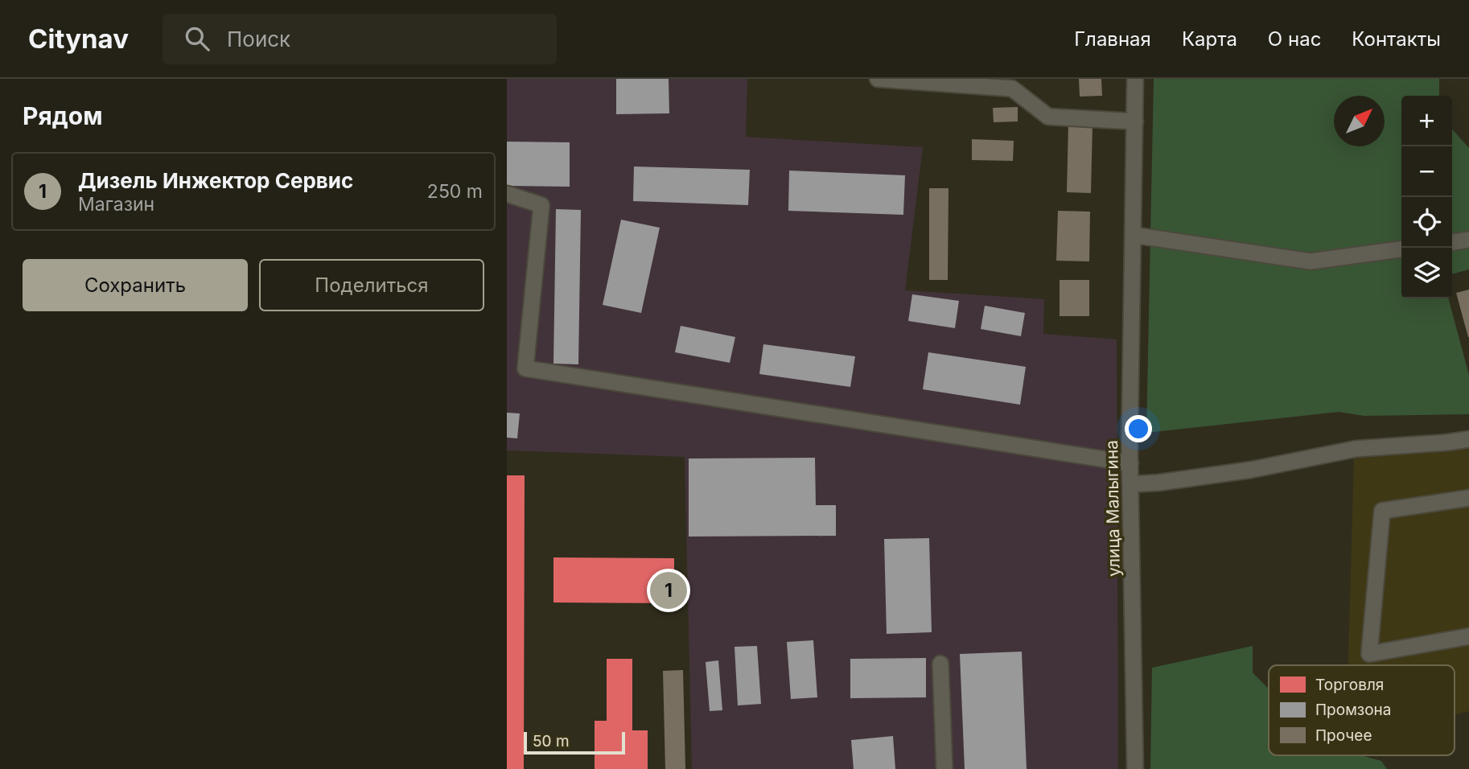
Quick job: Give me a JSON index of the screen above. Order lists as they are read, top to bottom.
{
  "streets": {
    "street": ["улица Малыгина"]
  },
  "legend": ["Торговля", "Промзона", "Прочее"],
  "scale_bar": "50 m",
  "north": "top right",
  "page": {
    "header": "Citynav",
    "search": "Поиск",
    "nav": [
      "Главная",
      "Карта",
      "О нас",
      "Контакты"
    ],
    "heading": "Рядом",
    "map_buttons": ["+", "−"],
    "list": [
      {
        "mark": "1",
        "name": "Дизель Инжектор Сервис",
        "note": "Магазин",
        "value": "250 m"
      }
    ],
    "buttons": ["Сохранить", "Поделиться"],
    "pins": "1",
    "scale": "50 m"
  }
}
